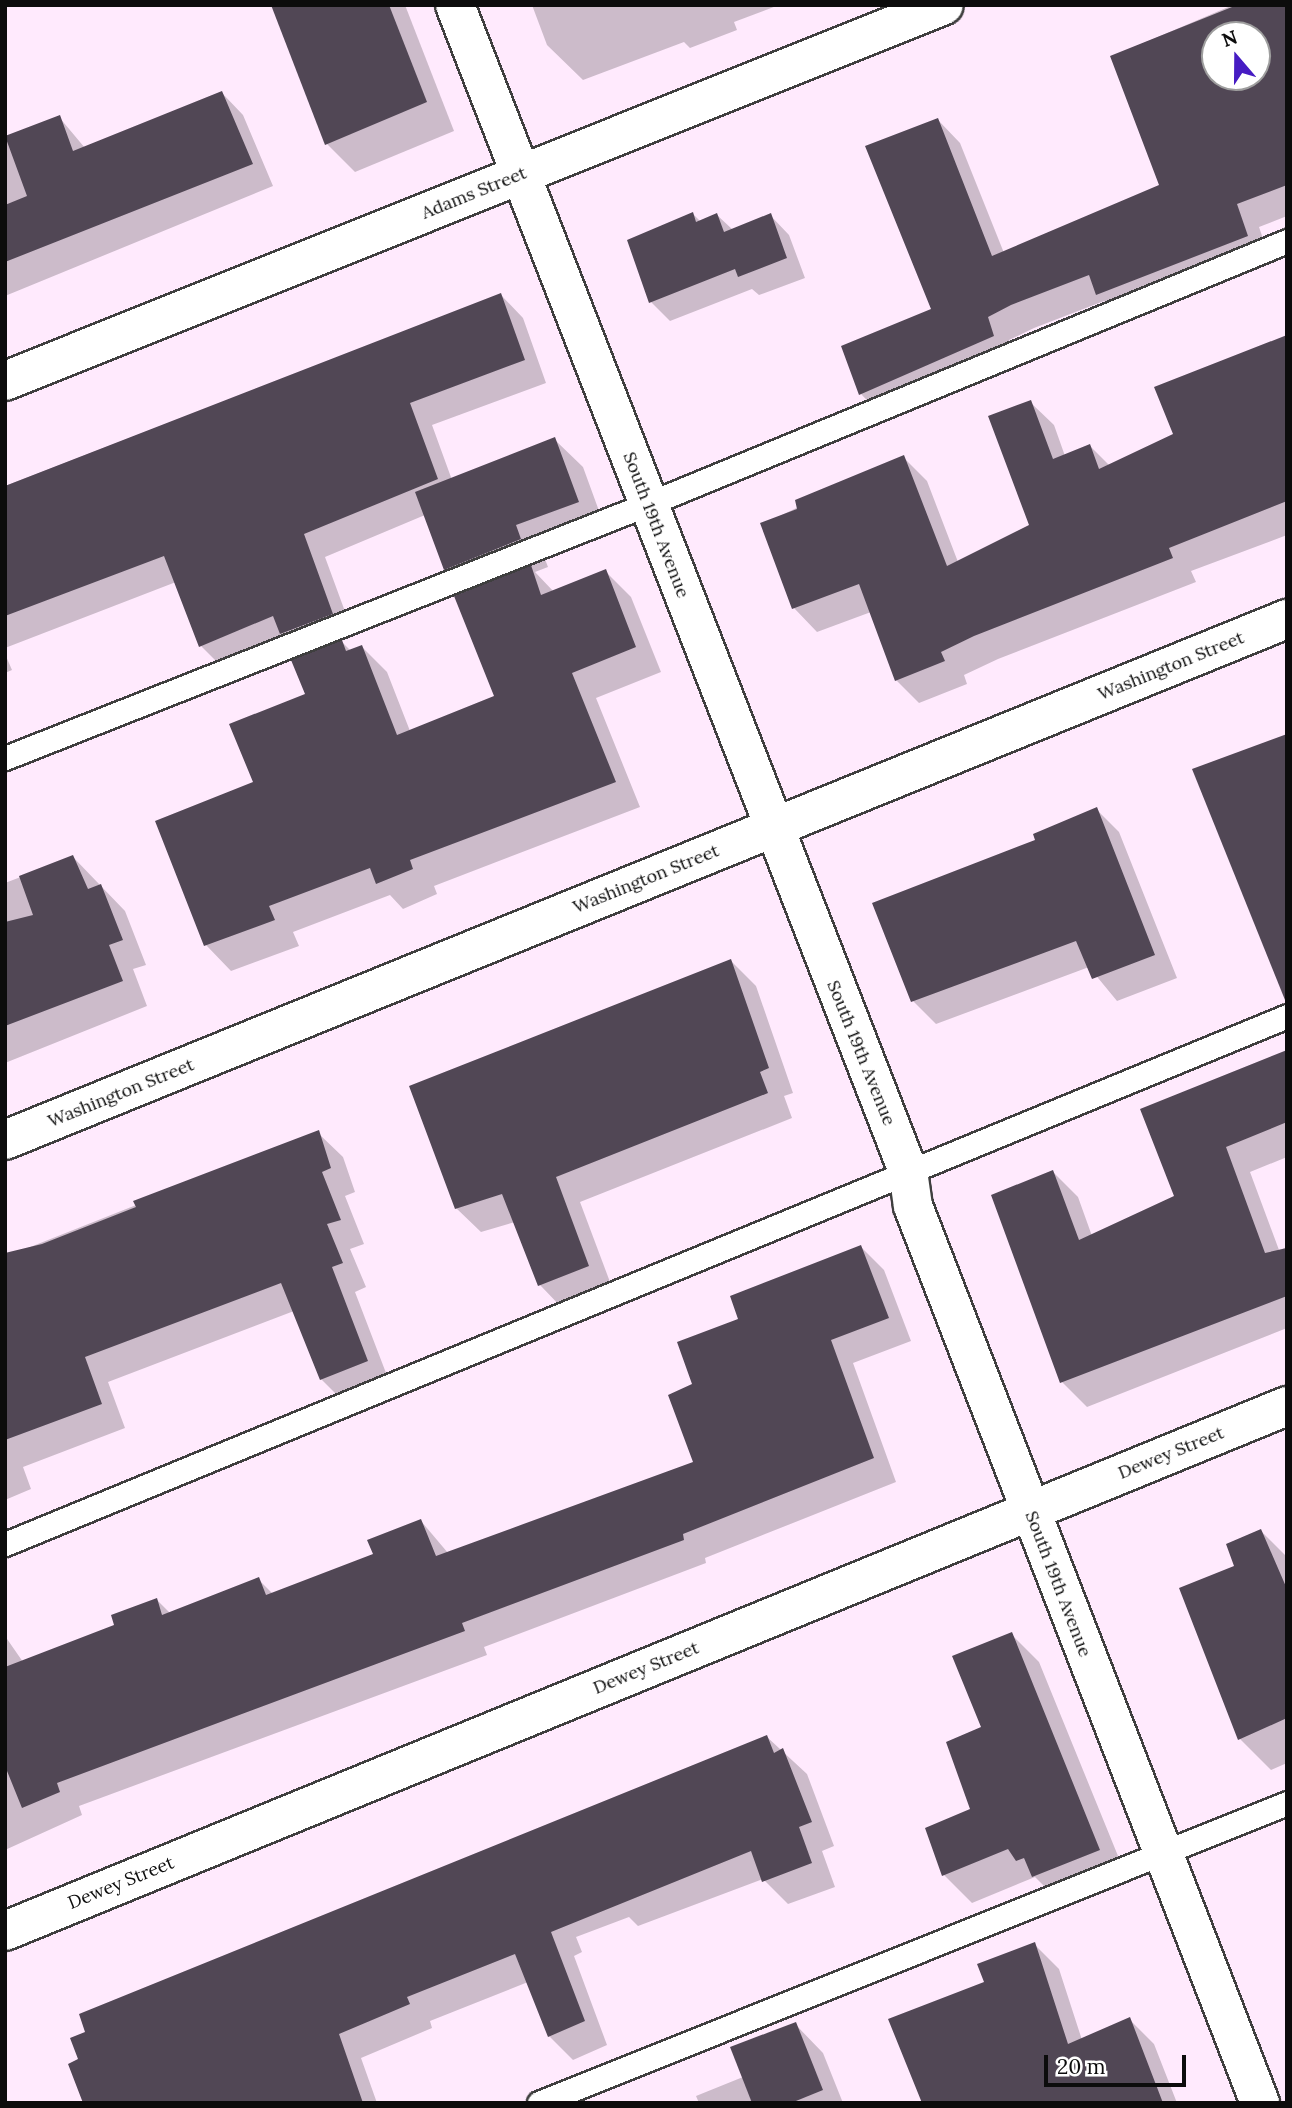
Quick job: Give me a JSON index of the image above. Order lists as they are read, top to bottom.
{
  "streets": {
    "street": [
      "Adams Street",
      "South 19th Avenue",
      "Washington Street",
      "Dewey Street"
    ]
  },
  "crossings": [
    ["Adams Street", "South 19th Avenue"],
    ["South 19th Avenue", "Washington Street"],
    ["South 19th Avenue", "Dewey Street"]
  ],
  "scale_bar": "20 m",
  "north": "top"
}
